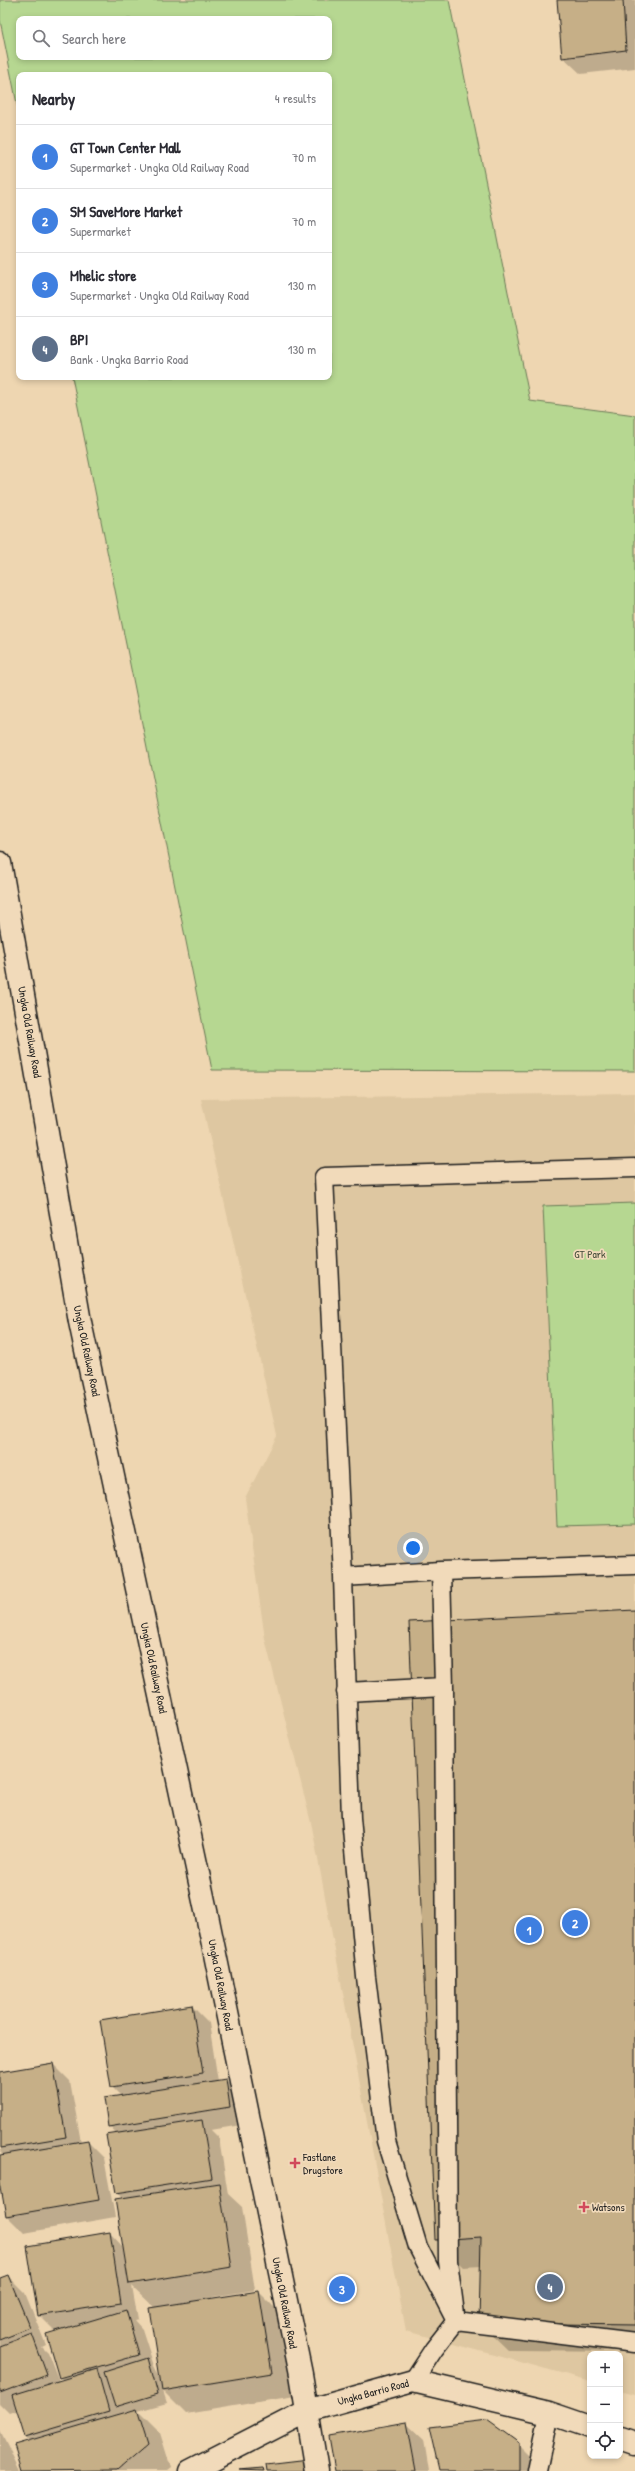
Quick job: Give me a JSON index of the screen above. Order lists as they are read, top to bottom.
{
  "streets": {
    "street": ["Ungka Old Railway Road", "Ungka Barrio Road"]
  },
  "crossings": [
    ["Ungka Old Railway Road", "Ungka Barrio Road"]
  ],
  "parks": ["GT Park"],
  "places": {
    "health": ["Fastlane Drugstore", "Watsons"]
  },
  "page": {
    "search": "Search here",
    "heading": ["Nearby", "4 results"],
    "list": [
      {
        "mark": "1",
        "name": "GT Town Center Mall",
        "note": "Supermarket · Ungka Old Railway Road",
        "value": "70 m"
      },
      {
        "mark": "2",
        "name": "SM SaveMore Market",
        "note": "Supermarket",
        "value": "70 m"
      },
      {
        "mark": "3",
        "name": "Mhelic store",
        "note": "Supermarket · Ungka Old Railway Road",
        "value": "130 m"
      },
      {
        "mark": "4",
        "name": "BPI",
        "note": "Bank · Ungka Barrio Road",
        "value": "130 m"
      }
    ],
    "pins": [
      "2",
      "1",
      "4",
      "3"
    ],
    "map_buttons": ["+", "−"]
  }
}
